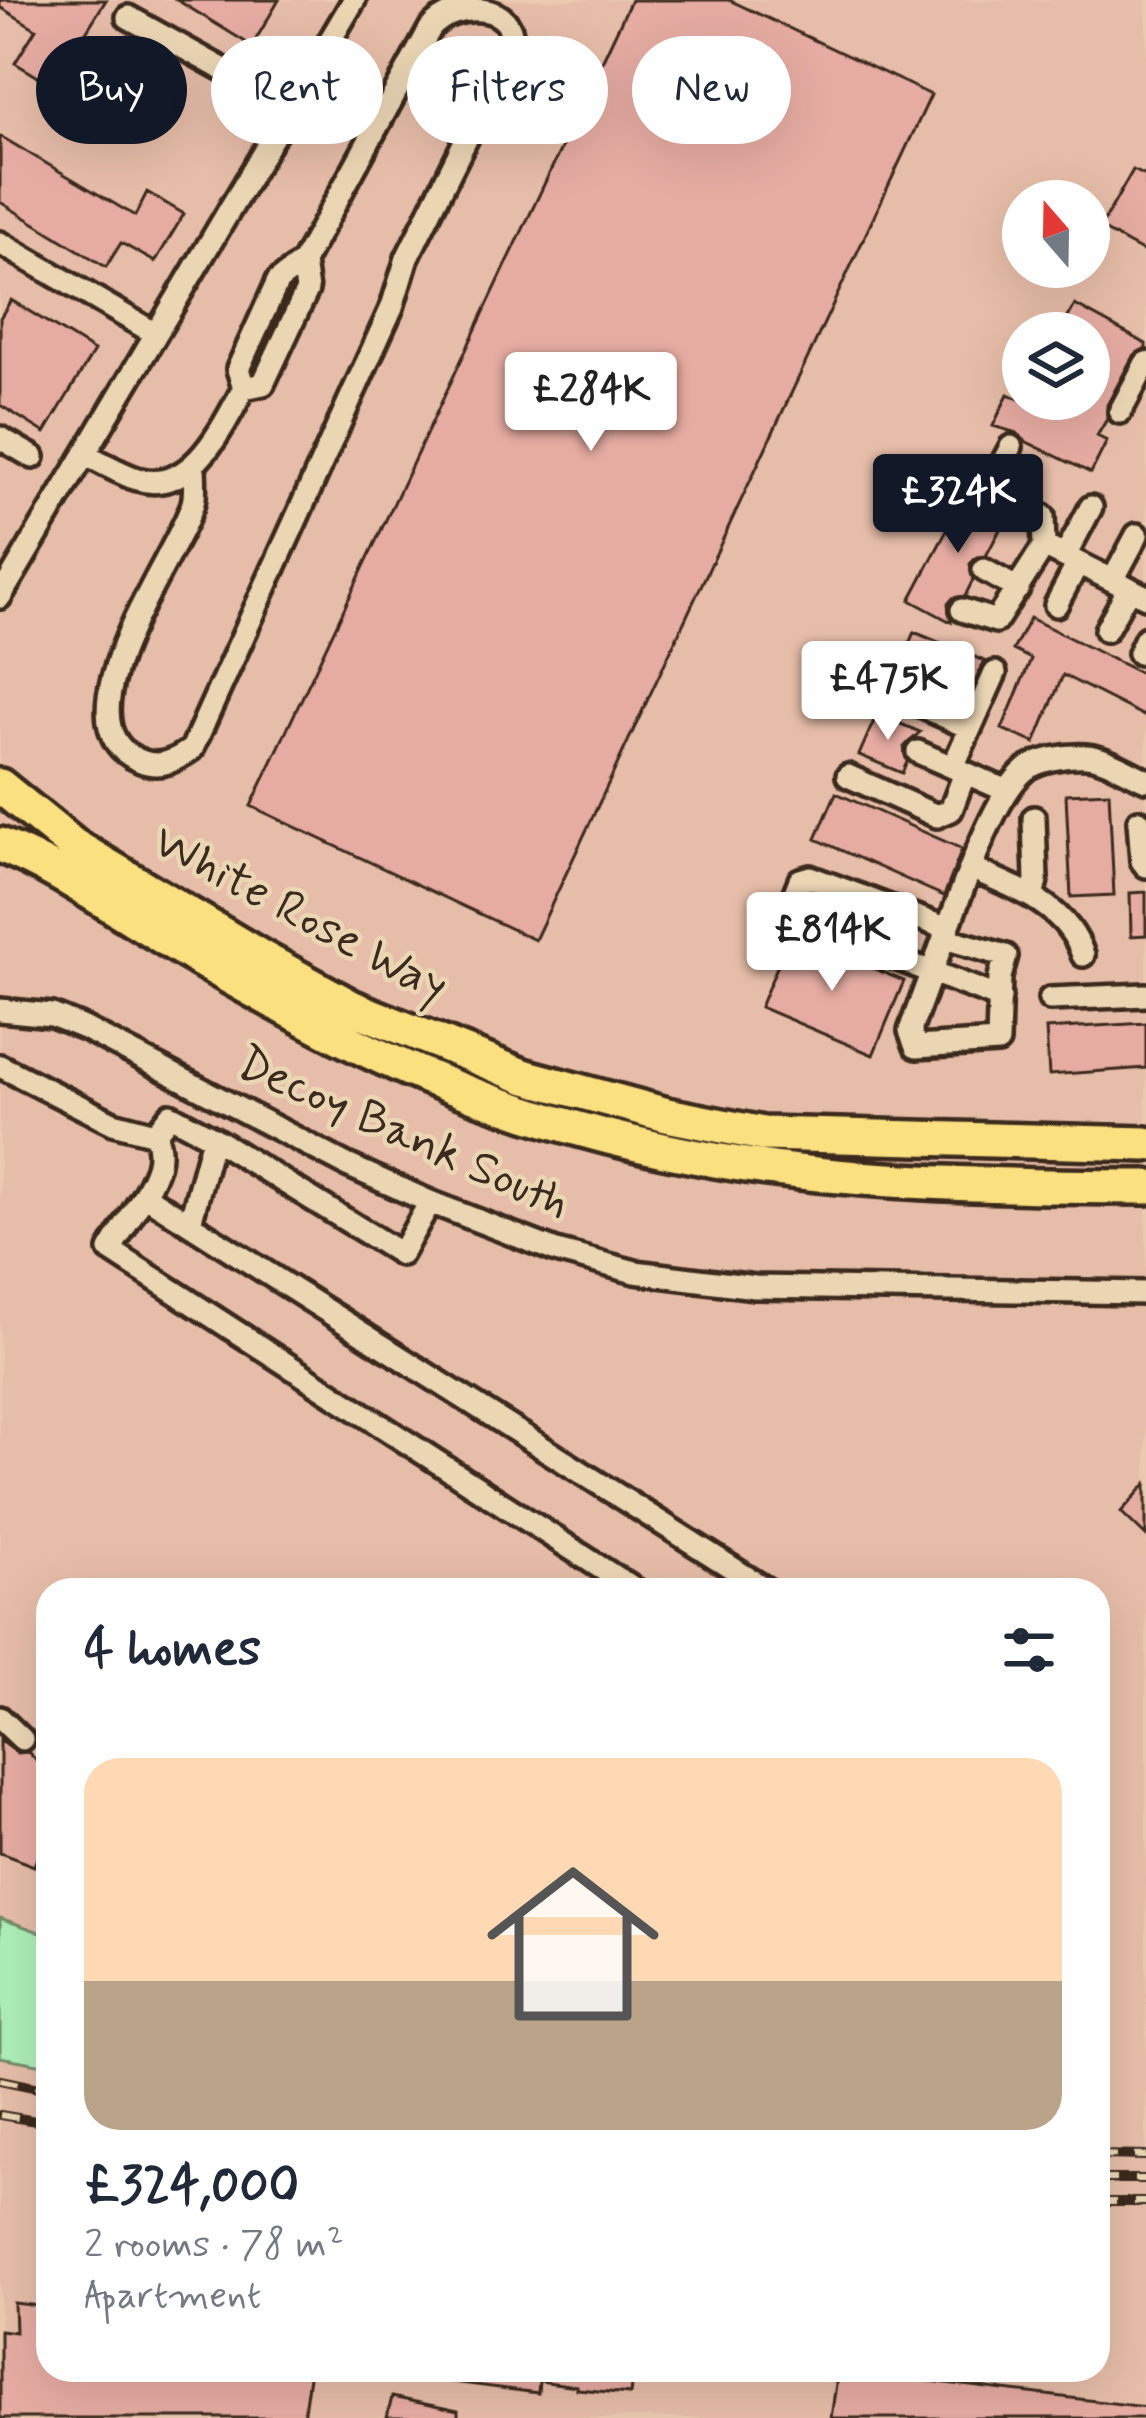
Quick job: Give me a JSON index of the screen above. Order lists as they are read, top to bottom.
{
  "streets": {
    "highway": ["White Rose Way"],
    "street": ["Decoy Bank South"]
  },
  "north": "top",
  "page": {
    "chip": [
      "Buy",
      "Rent",
      "Filters",
      "New"
    ],
    "price": [
      "£284K",
      "£324K",
      "£475K",
      "£814K"
    ],
    "heading": "4 homes",
    "list": [
      {
        "name": "£324,000",
        "note": "2 rooms · 78 m² · Apartment"
      }
    ]
  }
}
